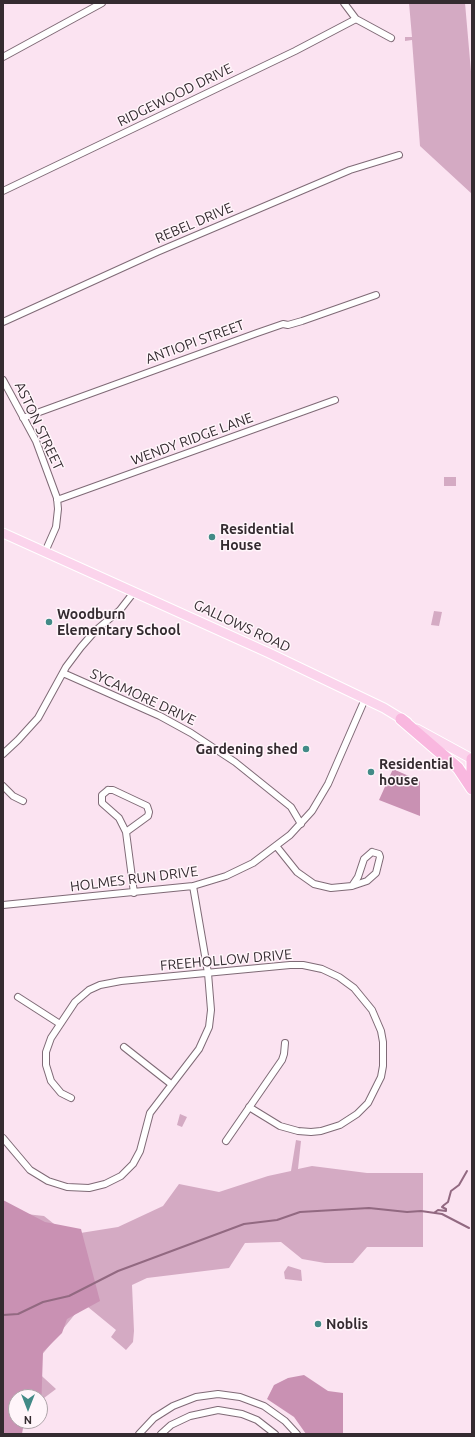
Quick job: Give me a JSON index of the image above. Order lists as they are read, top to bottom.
{
  "streets": {
    "main road": ["GALLOWS ROAD"],
    "street": [
      "RIDGEWOOD DRIVE",
      "REBEL DRIVE",
      "ANTIOPI STREET",
      "ASTON STREET",
      "WENDY RIDGE LANE",
      "SYCAMORE DRIVE",
      "HOLMES RUN DRIVE",
      "FREEHOLLOW DRIVE"
    ]
  },
  "crossings": [
    ["ANTIOPI STREET", "ASTON STREET"],
    ["ASTON STREET", "WENDY RIDGE LANE"],
    ["ASTON STREET", "GALLOWS ROAD"],
    ["GALLOWS ROAD", "HOLMES RUN DRIVE"],
    ["SYCAMORE DRIVE", "HOLMES RUN DRIVE"]
  ],
  "places": [
    "Residential House",
    "Woodburn Elementary School",
    "Gardening shed",
    "Residential house",
    "Noblis"
  ],
  "north": "bottom"
}
